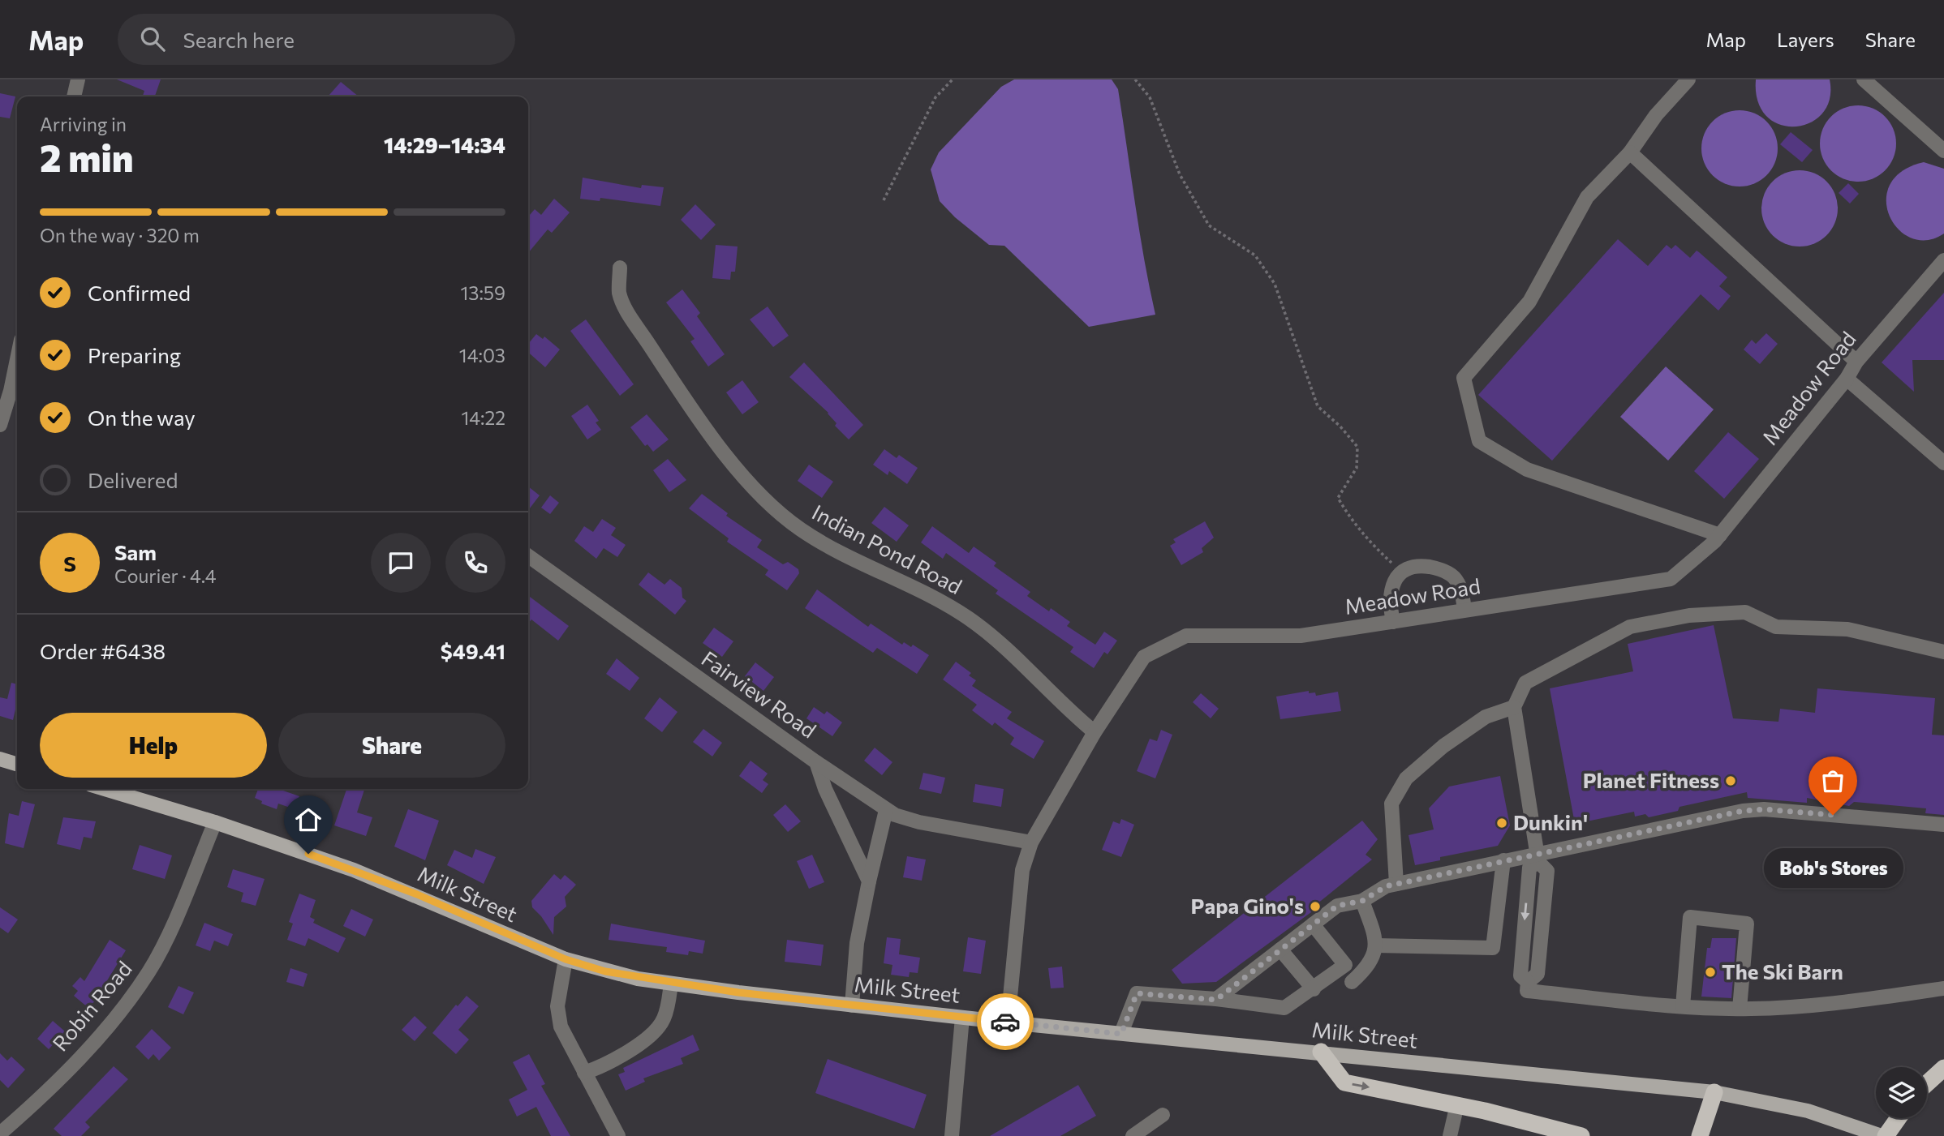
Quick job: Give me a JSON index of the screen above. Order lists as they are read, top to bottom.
{
  "streets": {
    "main road": ["Milk Street"],
    "street": [
      "Meadow Road",
      "Indian Pond Road",
      "Fairview Road",
      "Robin Road"
    ]
  },
  "crossings": [
    ["Meadow Road", "Indian Pond Road"],
    ["Meadow Road", "Milk Street"],
    ["Milk Street", "Robin Road"]
  ],
  "places": [
    "Planet Fitness",
    "Bob's Stores",
    "Dunkin'",
    "Papa Gino's",
    "The Ski Barn"
  ],
  "page": {
    "header": "Map",
    "search": "Search here",
    "nav": ["Map", "Layers", "Share"],
    "heading": ["2 min", "Arriving in", "14:29–14:34"],
    "panel": [
      "Sam",
      "Courier · 4.4",
      "Order #6438",
      "$49.41"
    ],
    "bar": "On the way · 320 m",
    "list": [
      ["Confirmed", "13:59"],
      ["Preparing", "14:03"],
      ["On the way", "14:22"],
      "Delivered"
    ],
    "round": "S",
    "buttons": ["Help", "Share"],
    "bubble": "Bob's Stores"
  }
}
